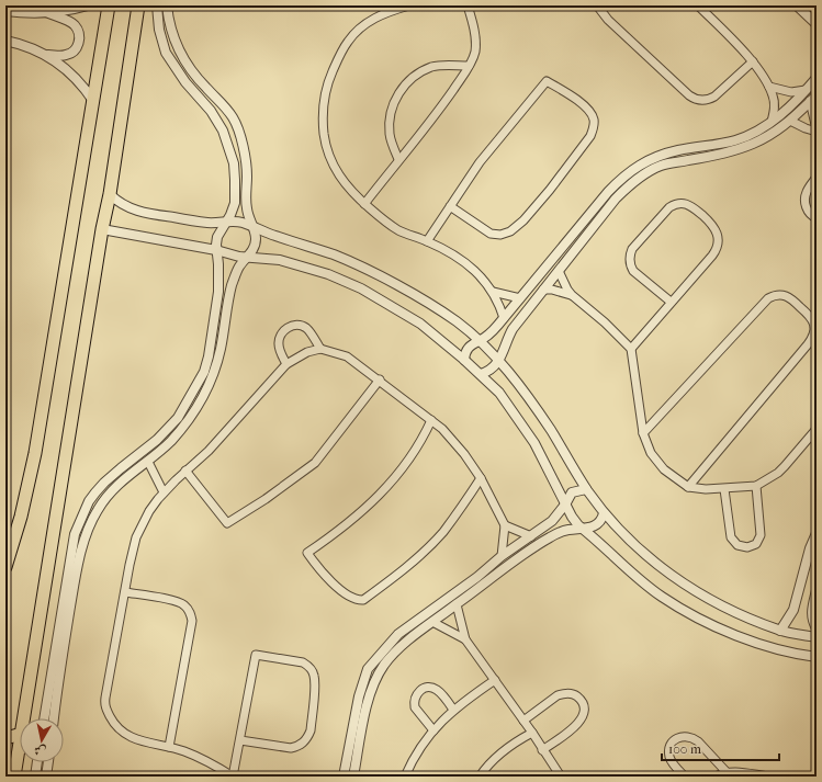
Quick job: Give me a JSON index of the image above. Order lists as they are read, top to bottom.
{
  "scale_bar": "100 m",
  "north": "bottom"
}
